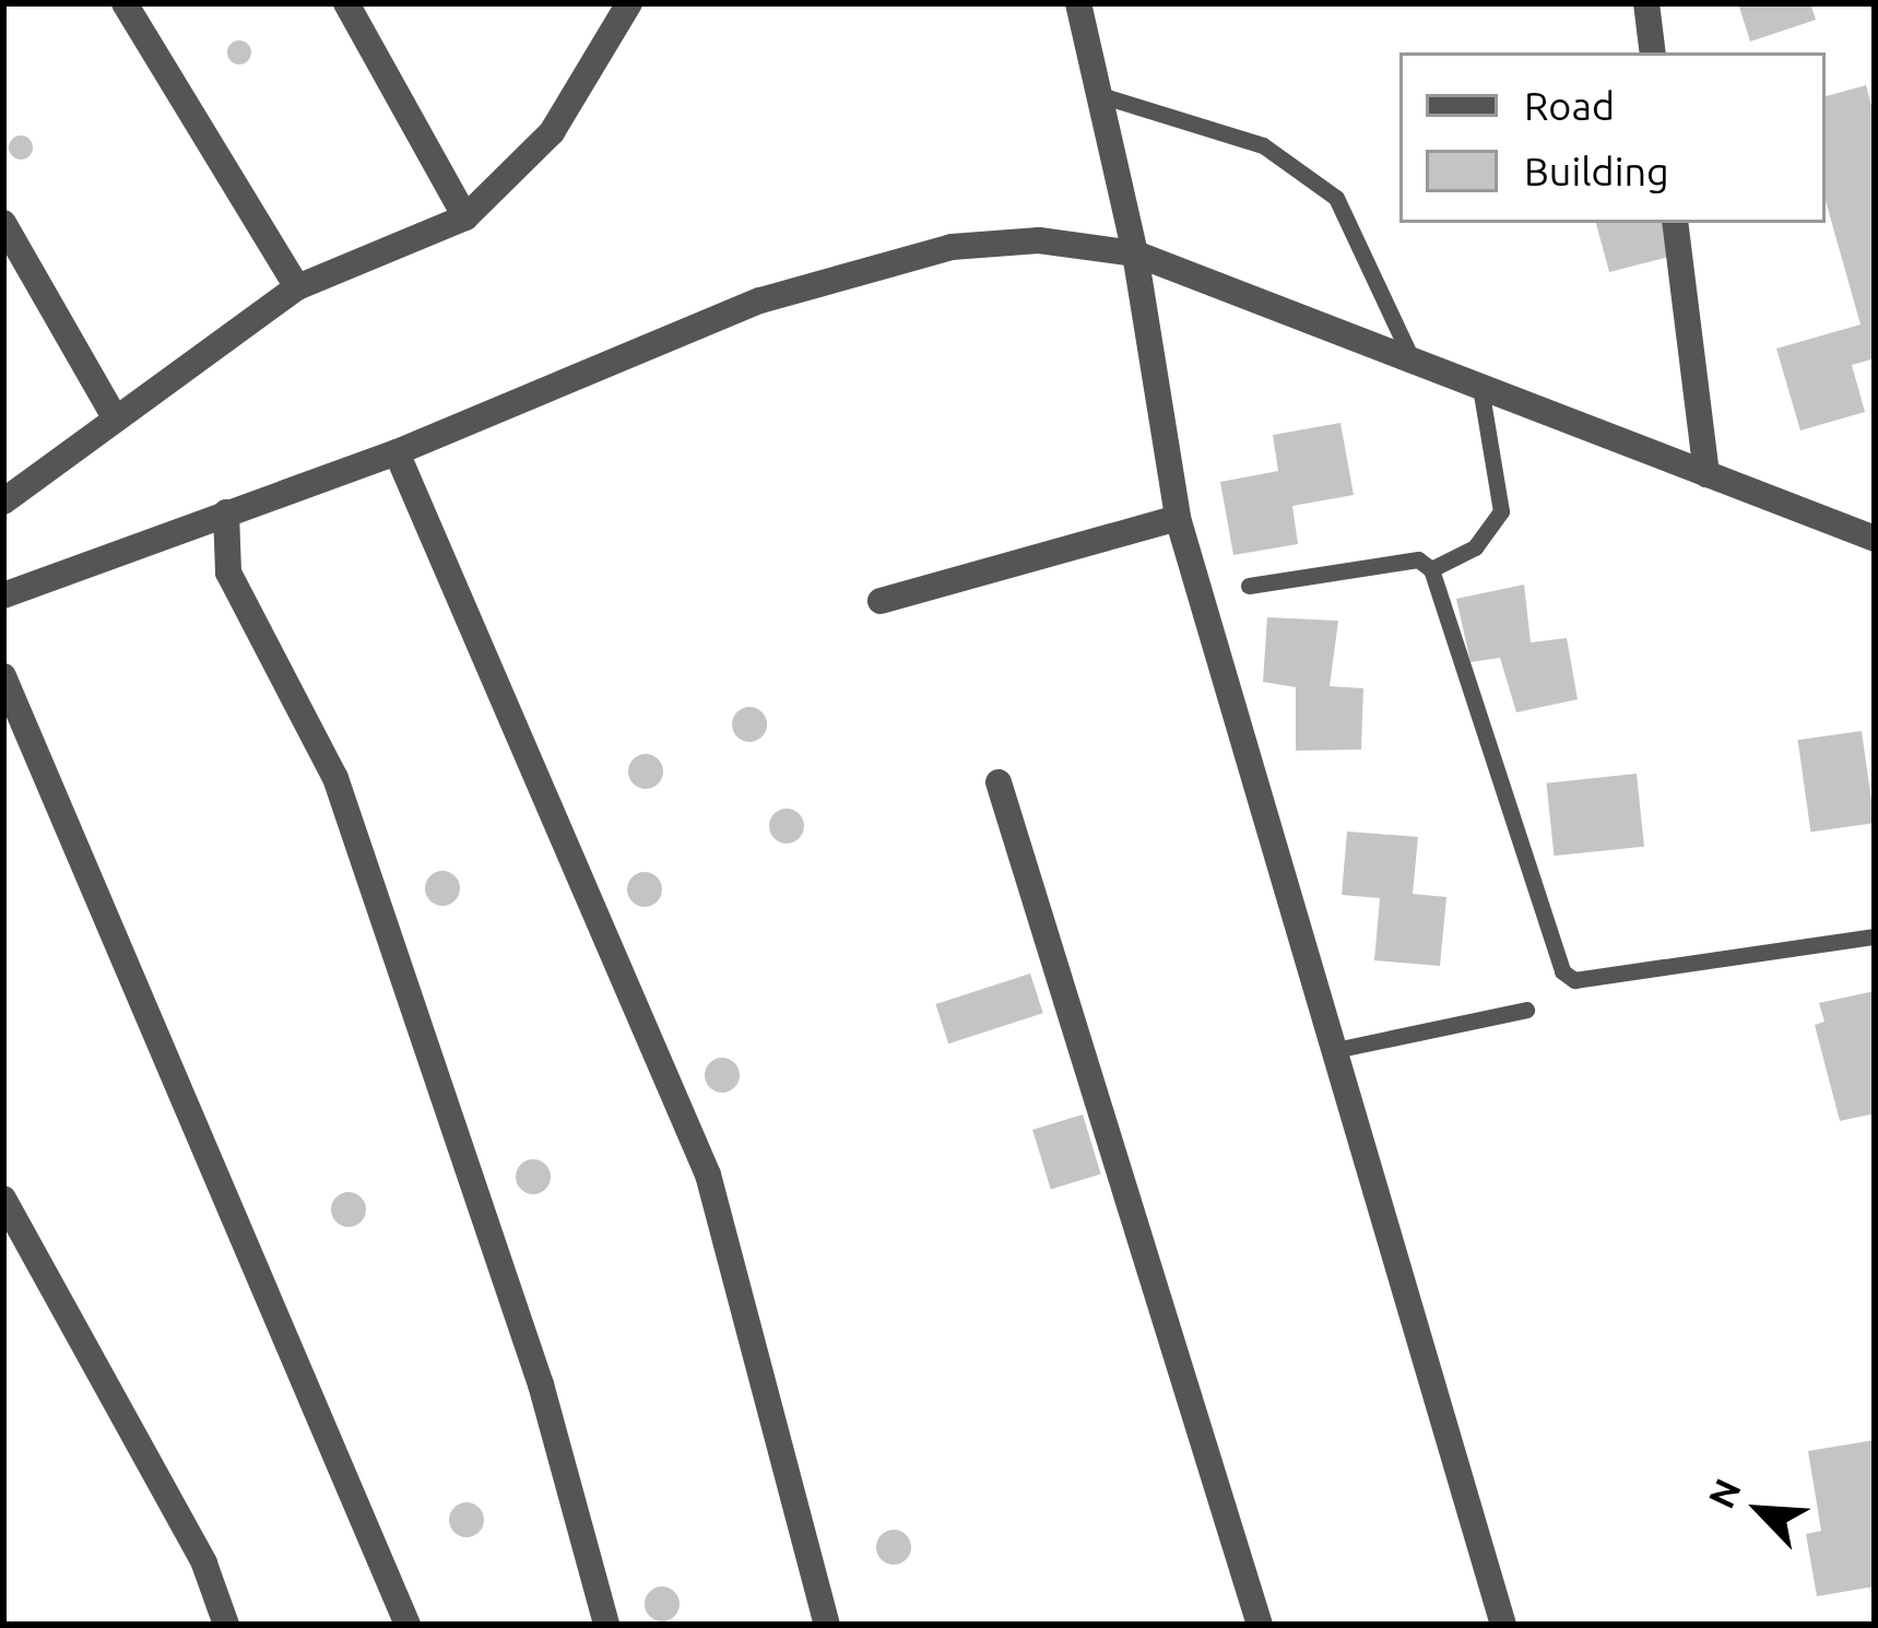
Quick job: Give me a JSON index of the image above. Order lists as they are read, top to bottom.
{
  "legend": ["Road", "Building"],
  "north": "top left"
}
